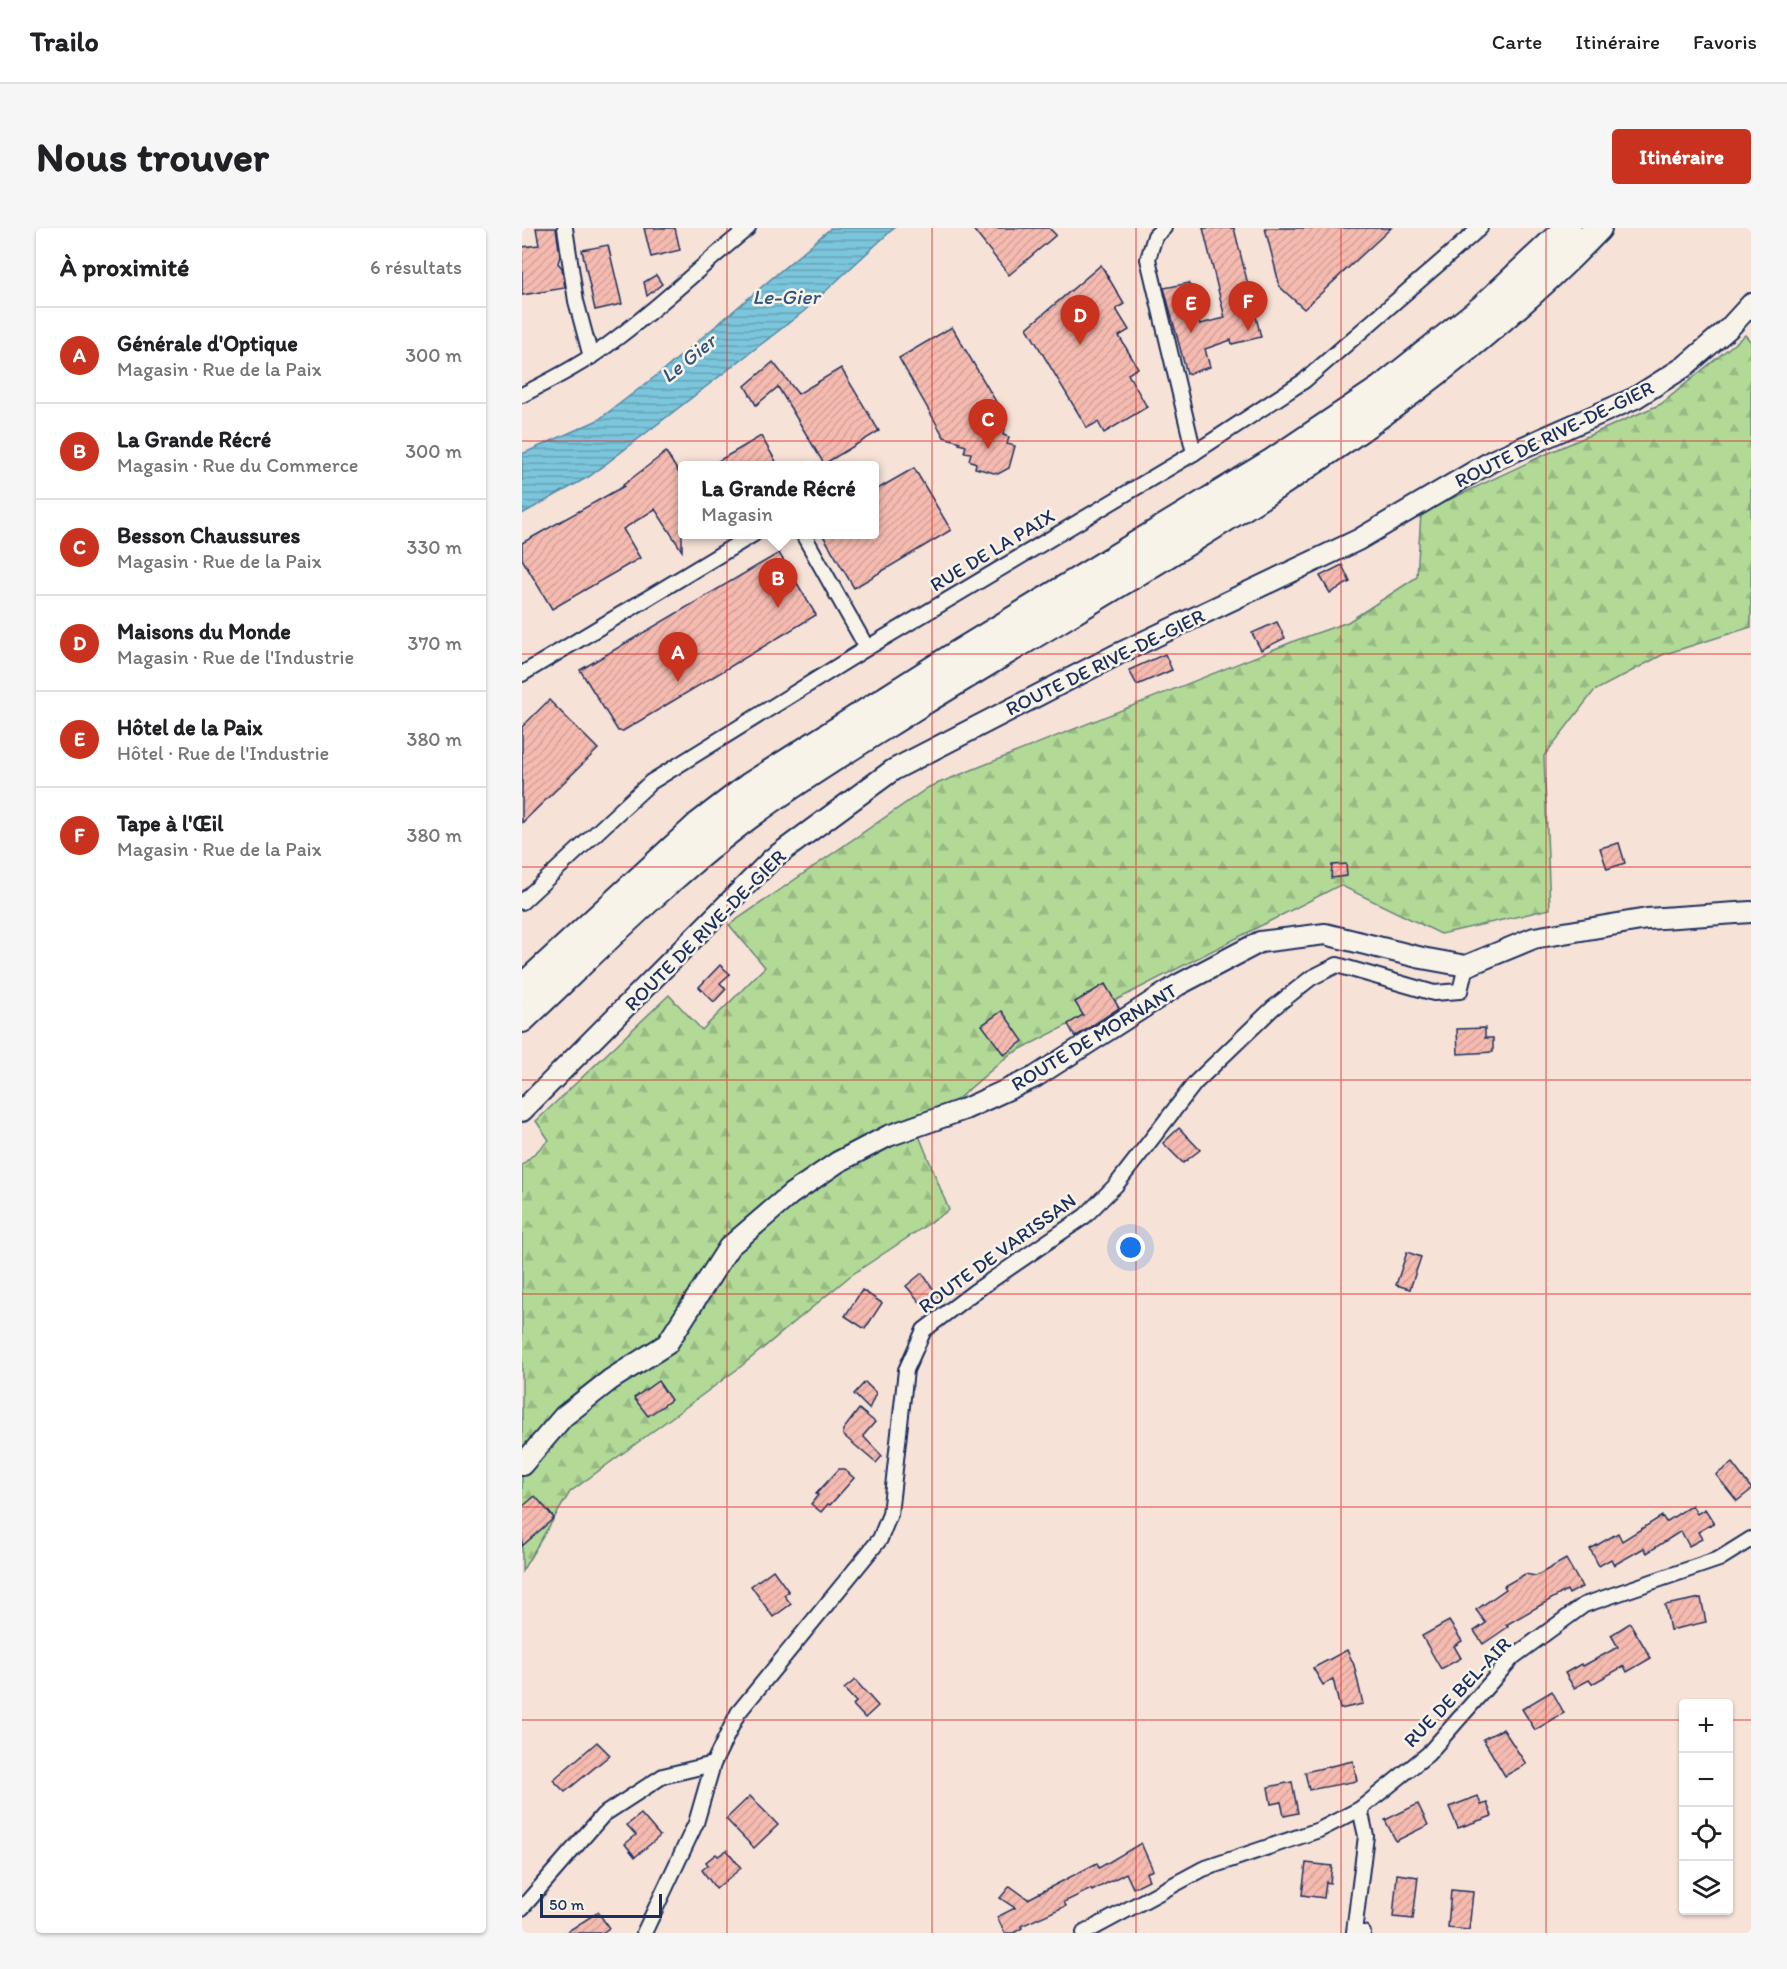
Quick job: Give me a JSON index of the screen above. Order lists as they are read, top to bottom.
{
  "streets": {
    "main road": ["ROUTE DE RIVE-DE-GIER", "ROUTE DE MORNANT"],
    "street": ["RUE DE LA PAIX", "ROUTE DE VARISSAN", "RUE DE BEL-AIR"]
  },
  "crossings": [
    ["ROUTE DE MORNANT", "ROUTE DE VARISSAN"]
  ],
  "water": ["Le-Gier", "Le Gier"],
  "scale_bar": "50 m",
  "page": {
    "header": "Trailo",
    "nav": ["Carte", "Itinéraire", "Favoris"],
    "buttons": "Itinéraire",
    "title": "Nous trouver",
    "heading": ["À proximité", "6 résultats"],
    "pins": [
      "F",
      "E",
      "D",
      "C",
      "B",
      "A"
    ],
    "list": [
      {
        "mark": "A",
        "name": "Générale d'Optique",
        "note": "Magasin · Rue de la Paix",
        "value": "300 m"
      },
      {
        "mark": "B",
        "name": "La Grande Récré",
        "note": "Magasin · Rue du Commerce",
        "value": "300 m"
      },
      {
        "mark": "C",
        "name": "Besson Chaussures",
        "note": "Magasin · Rue de la Paix",
        "value": "330 m"
      },
      {
        "mark": "D",
        "name": "Maisons du Monde",
        "note": "Magasin · Rue de l'Industrie",
        "value": "370 m"
      },
      {
        "mark": "E",
        "name": "Hôtel de la Paix",
        "note": "Hôtel · Rue de l'Industrie",
        "value": "380 m"
      },
      {
        "mark": "F",
        "name": "Tape à l'Œil",
        "note": "Magasin · Rue de la Paix",
        "value": "380 m"
      }
    ],
    "popup": ["La Grande Récré", "Magasin"],
    "map_buttons": ["+", "−"],
    "scale": "50 m"
  }
}
